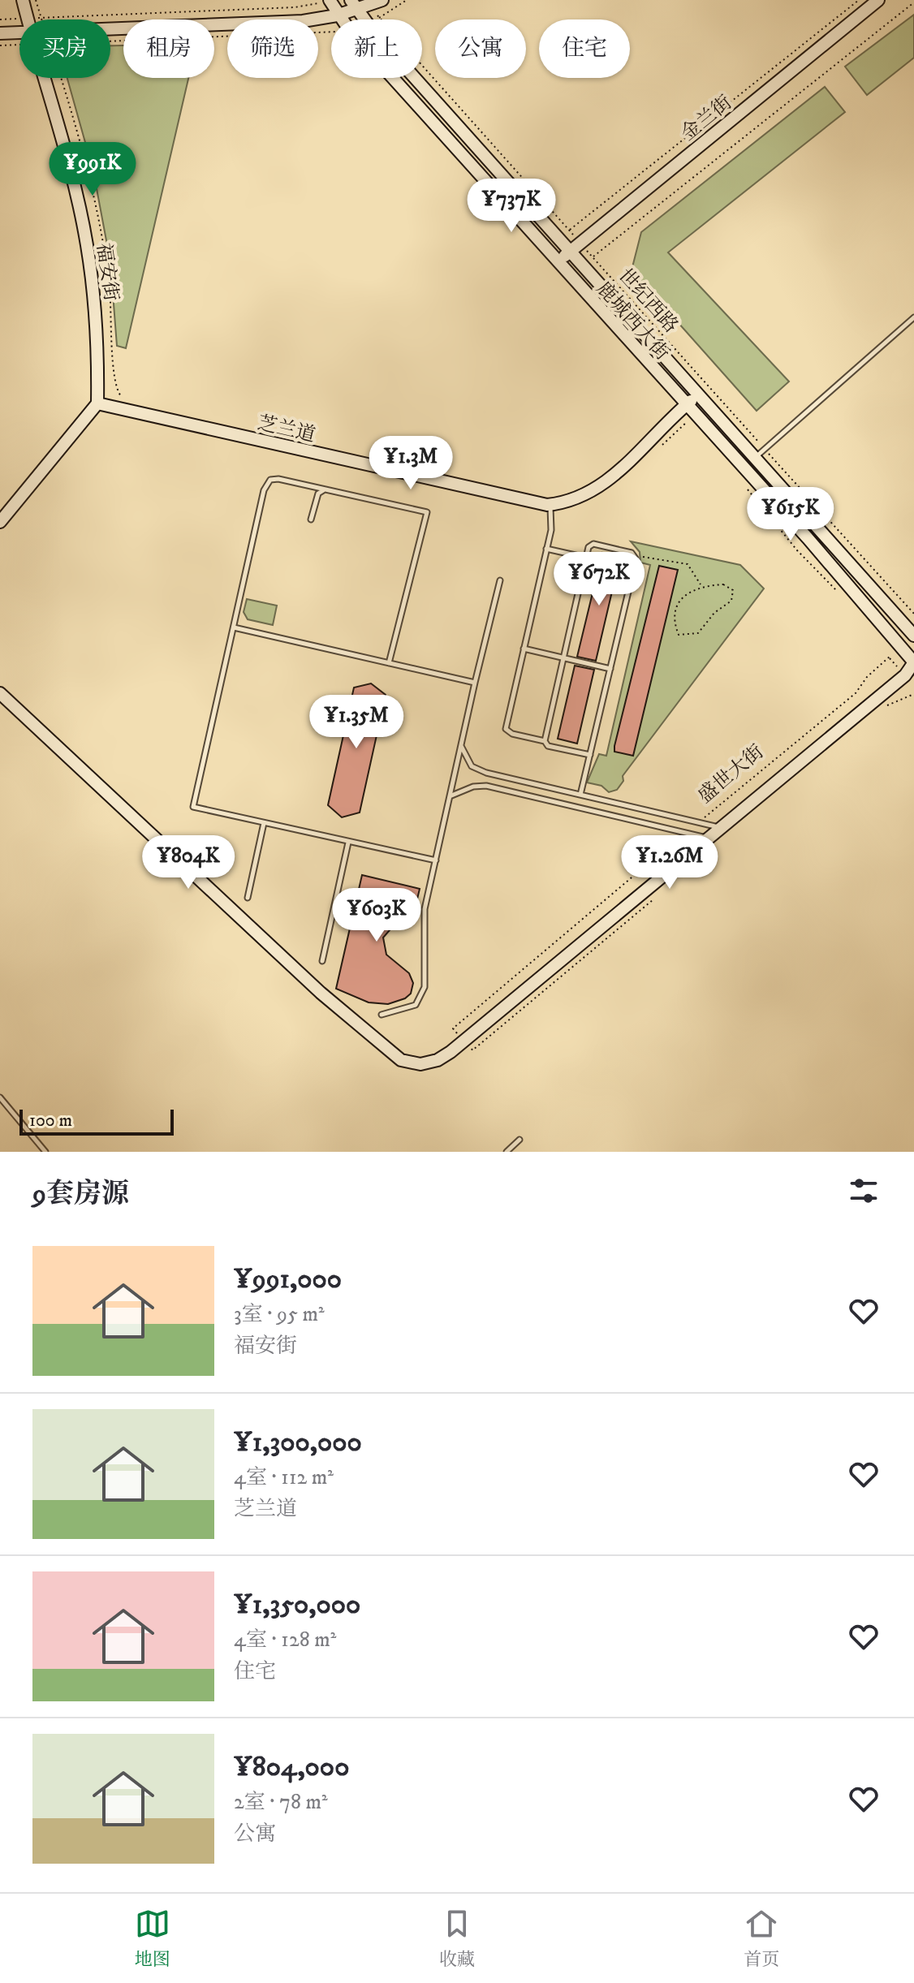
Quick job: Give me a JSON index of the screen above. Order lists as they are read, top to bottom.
{
  "streets": {
    "street": [
      "金兰街",
      "福安街",
      "鹿城西大街",
      "芝兰道",
      "盛世大街"
    ],
    "path": ["世纪西路"]
  },
  "crossings": [
    ["金兰街", "世纪西路"],
    ["金兰街", "鹿城西大街"],
    ["福安街", "芝兰道"],
    ["世纪西路", "鹿城西大街"],
    ["鹿城西大街", "芝兰道"],
    ["鹿城西大街", "盛世大街"]
  ],
  "scale_bar": "100 m",
  "page": {
    "chip": [
      "买房",
      "租房",
      "筛选",
      "新上",
      "公寓",
      "住宅"
    ],
    "price": [
      "¥991K",
      "¥737K",
      "¥1.3M",
      "¥615K",
      "¥672K",
      "¥1.35M",
      "¥804K",
      "¥1.26M",
      "¥603K"
    ],
    "scale": "100 m",
    "heading": "9套房源",
    "list": [
      {
        "name": "¥991,000",
        "note": "3室 · 95 m² · 福安街"
      },
      {
        "name": "¥1,300,000",
        "note": "4室 · 112 m² · 芝兰道"
      },
      {
        "name": "¥1,350,000",
        "note": "4室 · 128 m² · 住宅"
      },
      {
        "name": "¥804,000",
        "note": "2室 · 78 m² · 公寓"
      }
    ],
    "tabs": ["地图", "收藏", "首页"]
  }
}
